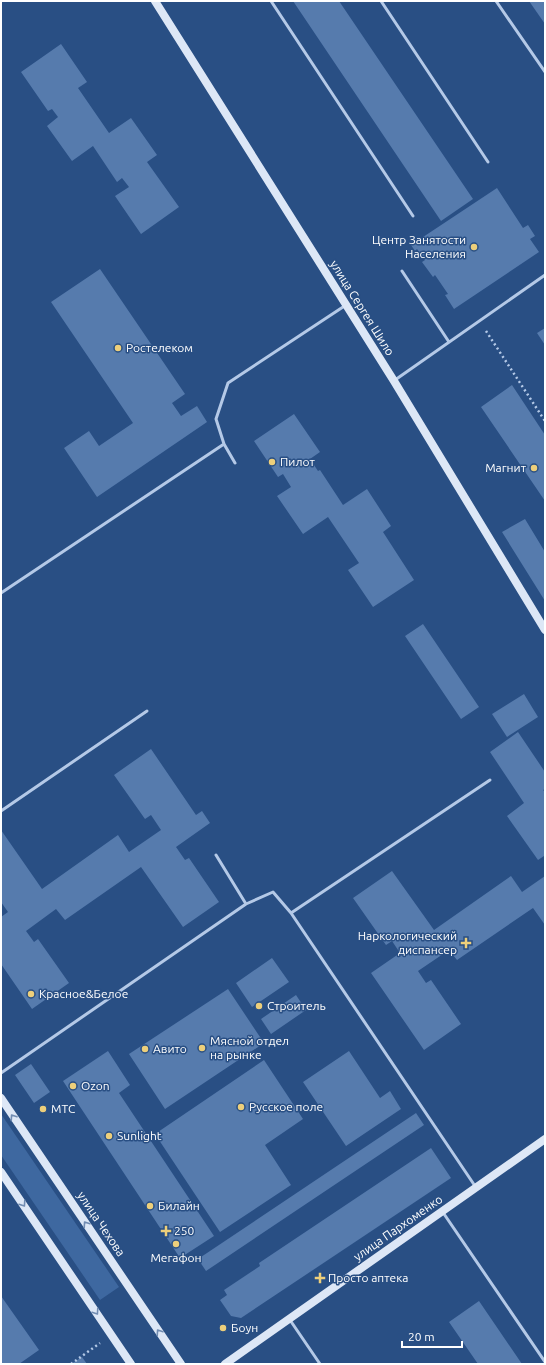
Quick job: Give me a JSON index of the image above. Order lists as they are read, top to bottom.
{
  "streets": {
    "street": ["улица Сергея Шило", "улица Чехова", "улица Пархоменко"]
  },
  "places": {
    "other": [
      "Центр Занятости Населения",
      "Ростелеком",
      "Пилот",
      "Магнит",
      "Красное&Белое",
      "Строитель",
      "Мясной отдел на рынке",
      "Авито",
      "Ozon",
      "Русское поле",
      "МТС",
      "Sunlight",
      "Билайн",
      "Мегафон",
      "Боун"
    ],
    "health": ["Наркологический диспансер", "250", "Просто аптека"]
  },
  "scale_bar": "20 m"
}
